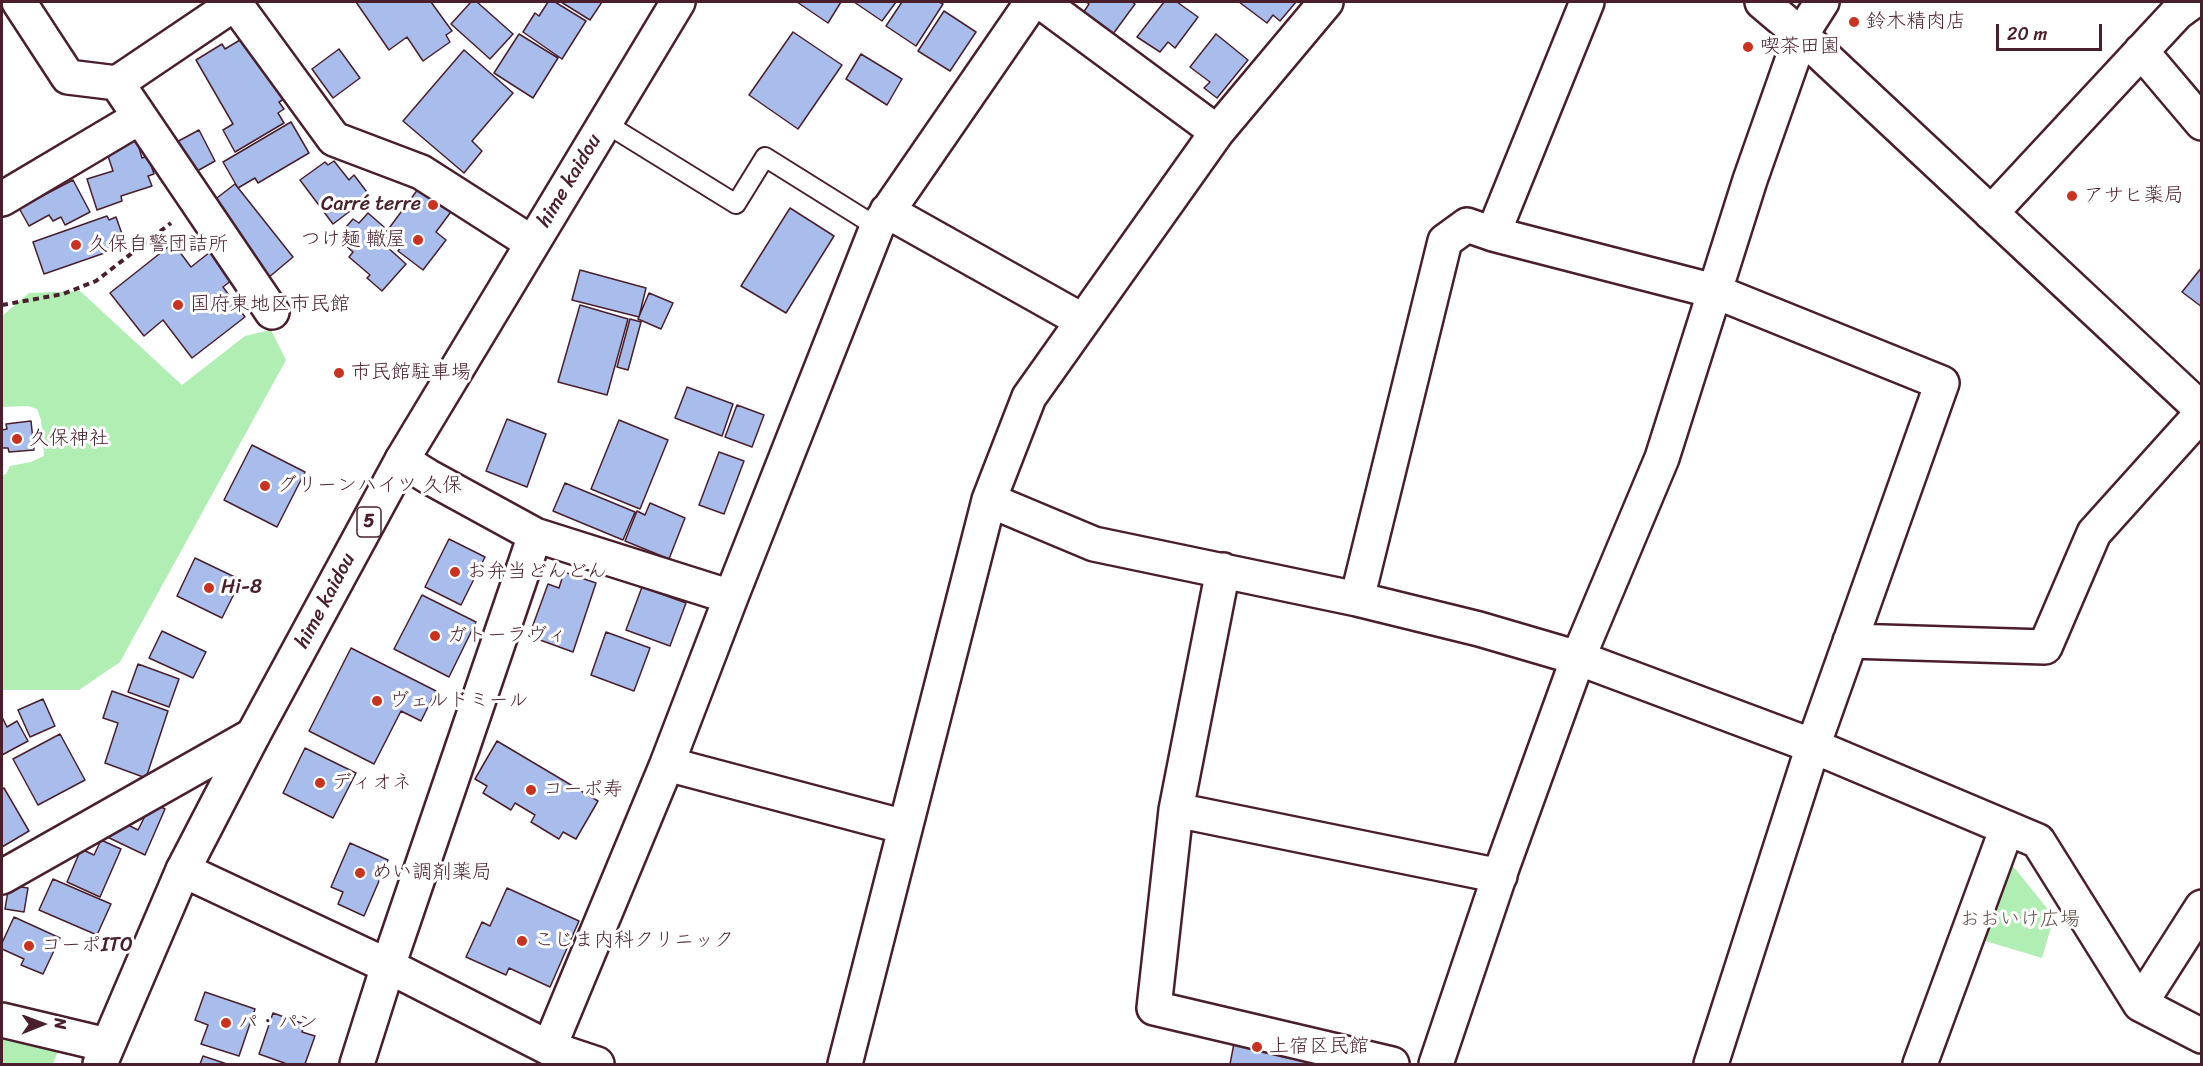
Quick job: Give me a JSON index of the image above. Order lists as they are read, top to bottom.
{
  "streets": {
    "street": ["hime kaidou", "5"]
  },
  "parks": ["おおいけ広場"],
  "places": [
    "鈴木精肉店",
    "喫茶田園",
    "アサヒ薬局",
    "Carré terre",
    "つけ麺 轍屋",
    "久保自警団詰所",
    "国府東地区市民館",
    "市民館駐車場",
    "久保神社",
    "グリーンハイツ 久保",
    "お弁当どんどん",
    "Hi-8",
    "ガトーラヴィ",
    "ヴェルドミール",
    "ディオネ",
    "コーポ寿",
    "めい調剤薬局",
    "こじま内科クリニック",
    "コーポITO",
    "パ・パン",
    "上宿区民館"
  ],
  "scale_bar": "20 m",
  "north": "right"
}
